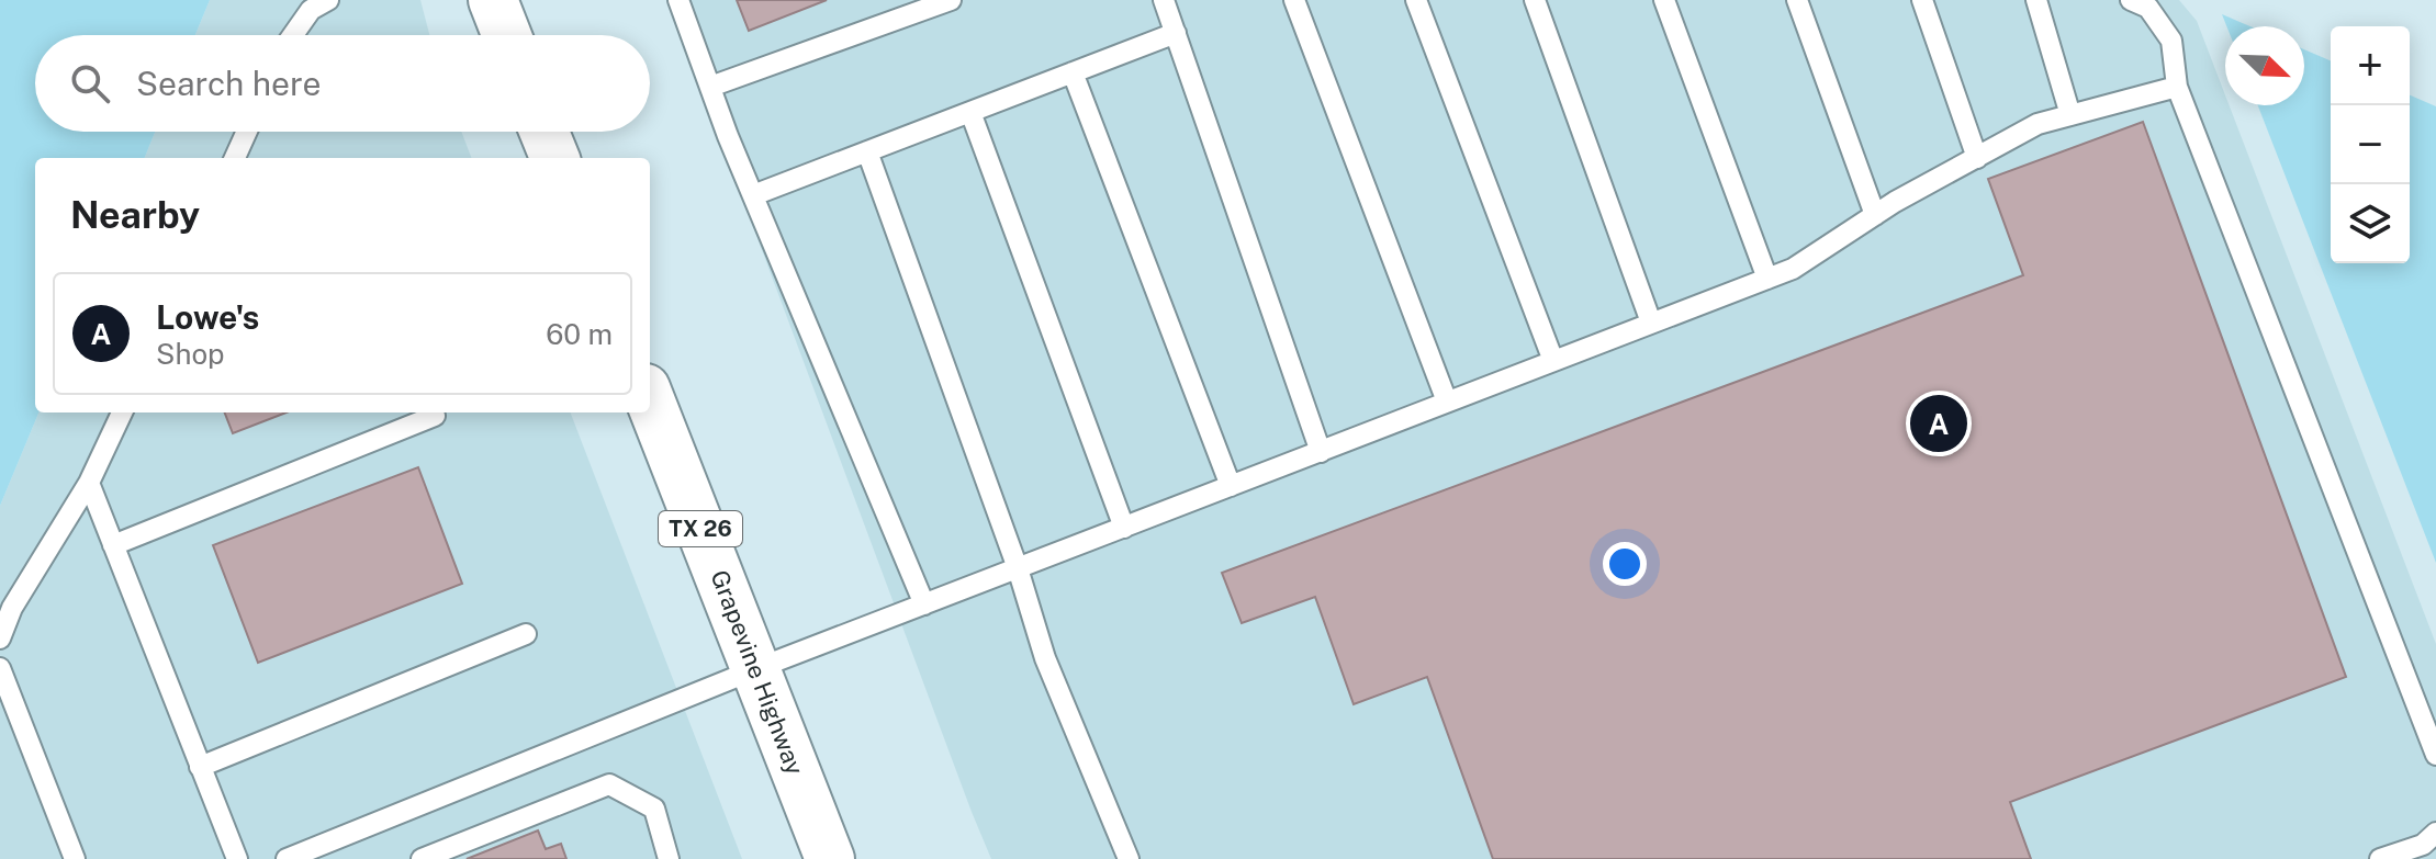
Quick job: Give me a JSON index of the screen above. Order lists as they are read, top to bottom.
{
  "streets": {
    "main road": ["TX 26", "Grapevine Highway"]
  },
  "north": "bottom right",
  "page": {
    "map_buttons": ["+", "−"],
    "search": "Search here",
    "heading": "Nearby",
    "list": [
      {
        "mark": "A",
        "name": "Lowe's",
        "note": "Shop",
        "value": "60 m"
      }
    ],
    "pins": "A"
  }
}
